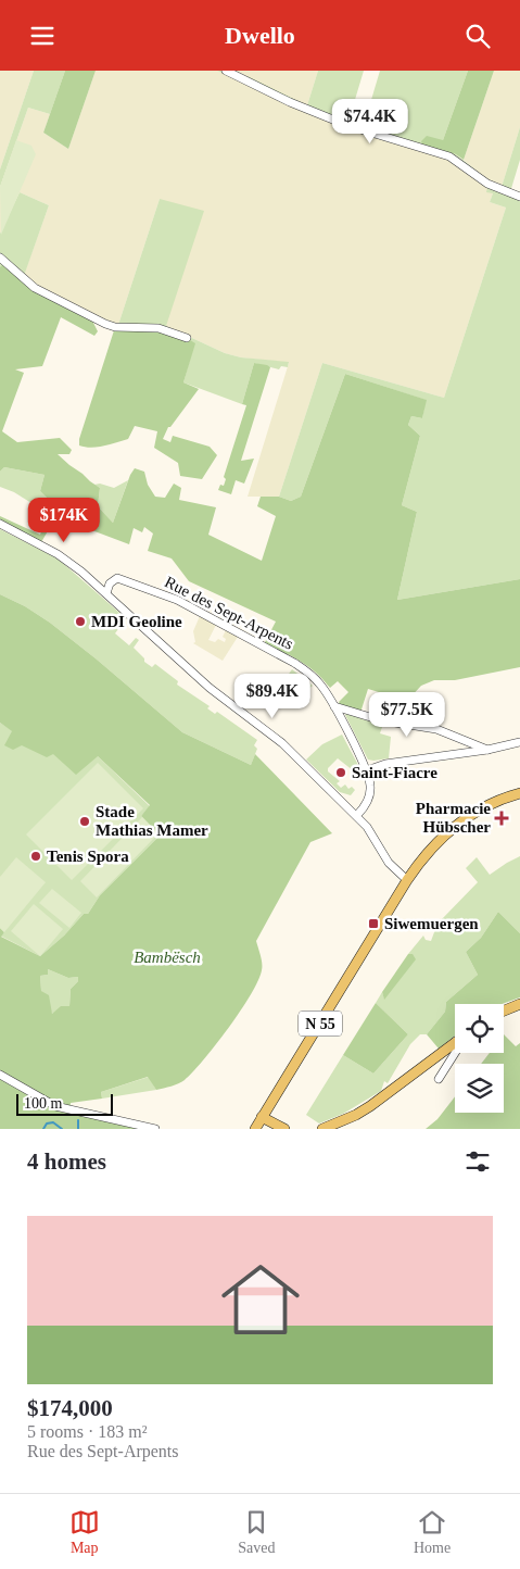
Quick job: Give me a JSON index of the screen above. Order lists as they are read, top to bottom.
{
  "streets": {
    "main road": ["N 55"],
    "street": ["Rue des Sept-Arpents"]
  },
  "parks": ["Bambësch"],
  "places": {
    "other": [
      "MDI Geoline",
      "Saint-Fiacre",
      "Stade Mathias Mamer",
      "Tenis Spora"
    ],
    "health": ["Pharmacie Hübscher"],
    "transit": ["Siwemuergen"]
  },
  "scale_bar": "100 m",
  "page": {
    "header": "Dwello",
    "price": [
      "$74.4K",
      "$174K",
      "$89.4K",
      "$77.5K"
    ],
    "scale": "100 m",
    "heading": "4 homes",
    "list": [
      {
        "name": "$174,000",
        "note": "5 rooms · 183 m² · Rue des Sept-Arpents"
      }
    ],
    "tabs": ["Map", "Saved", "Home"]
  }
}
